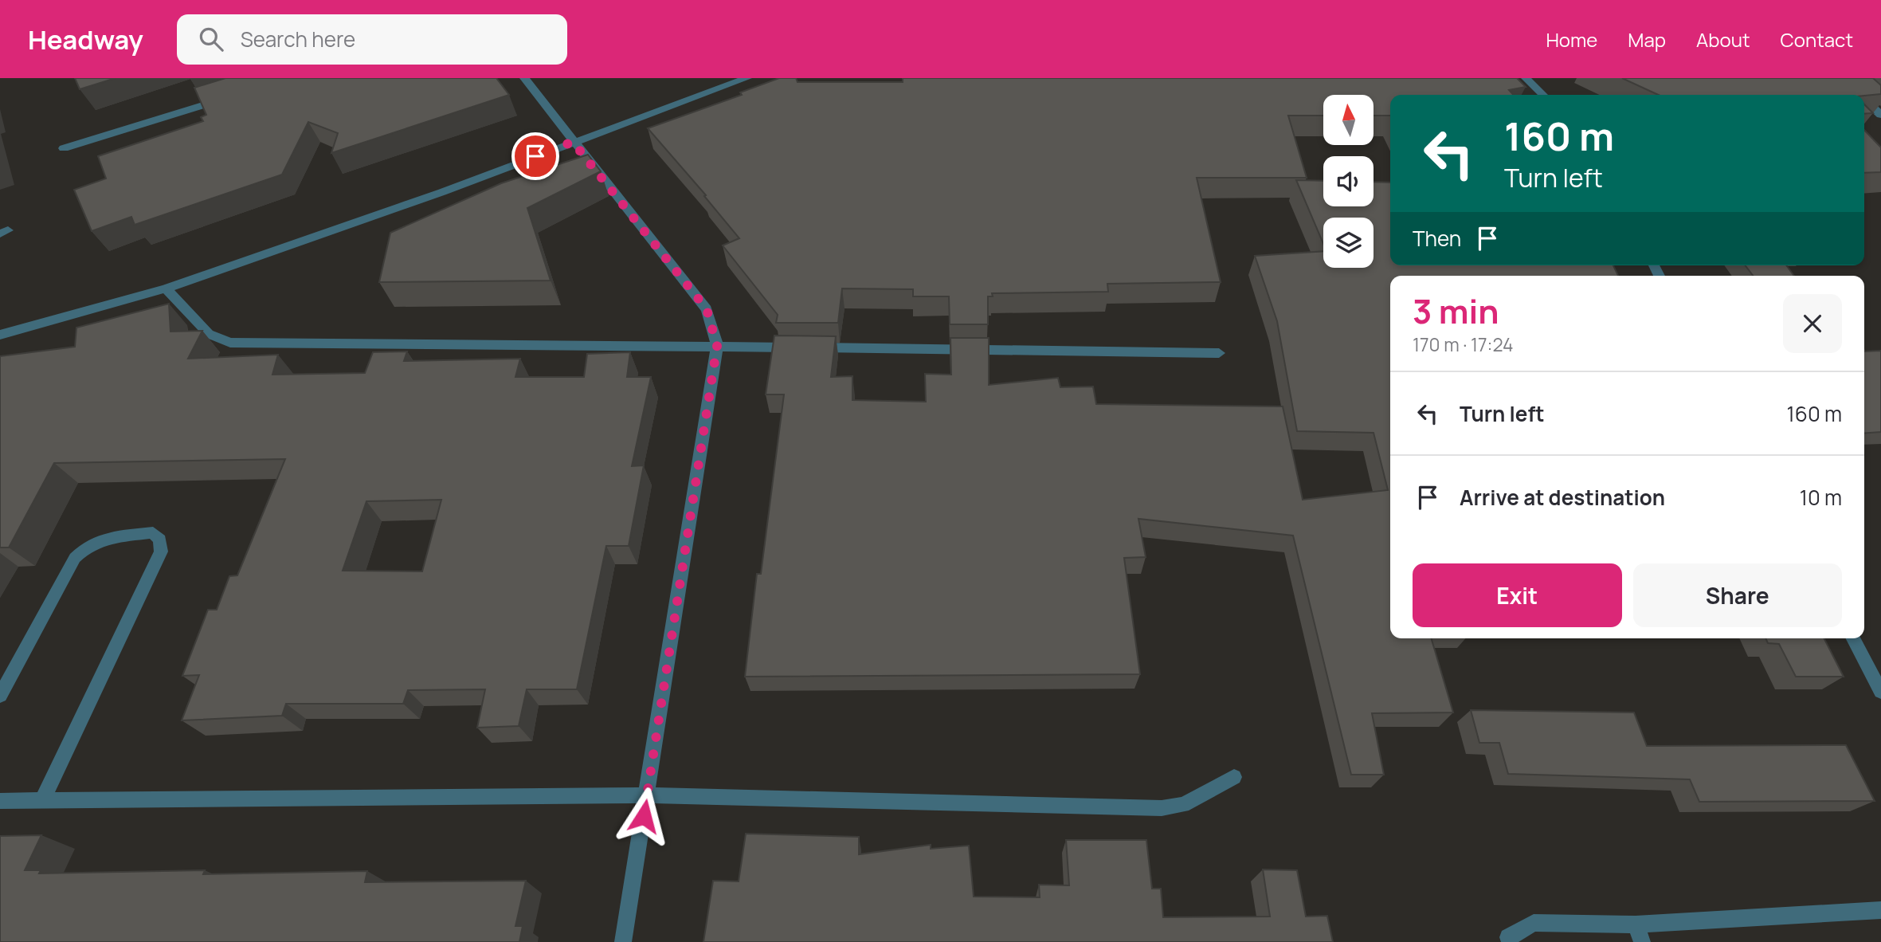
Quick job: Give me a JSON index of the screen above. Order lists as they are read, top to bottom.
{
  "north": "top",
  "page": {
    "header": "Headway",
    "search": "Search here",
    "nav": [
      "Home",
      "Map",
      "About",
      "Contact"
    ],
    "turn": ["160 m", "Turn left"],
    "then": "Then",
    "heading": ["3 min", "170 m · 17:24"],
    "list": [
      {
        "name": "Turn left",
        "value": "160 m"
      },
      {
        "name": "Arrive at destination",
        "value": "10 m"
      }
    ],
    "buttons": ["Exit", "Share"]
  }
}
